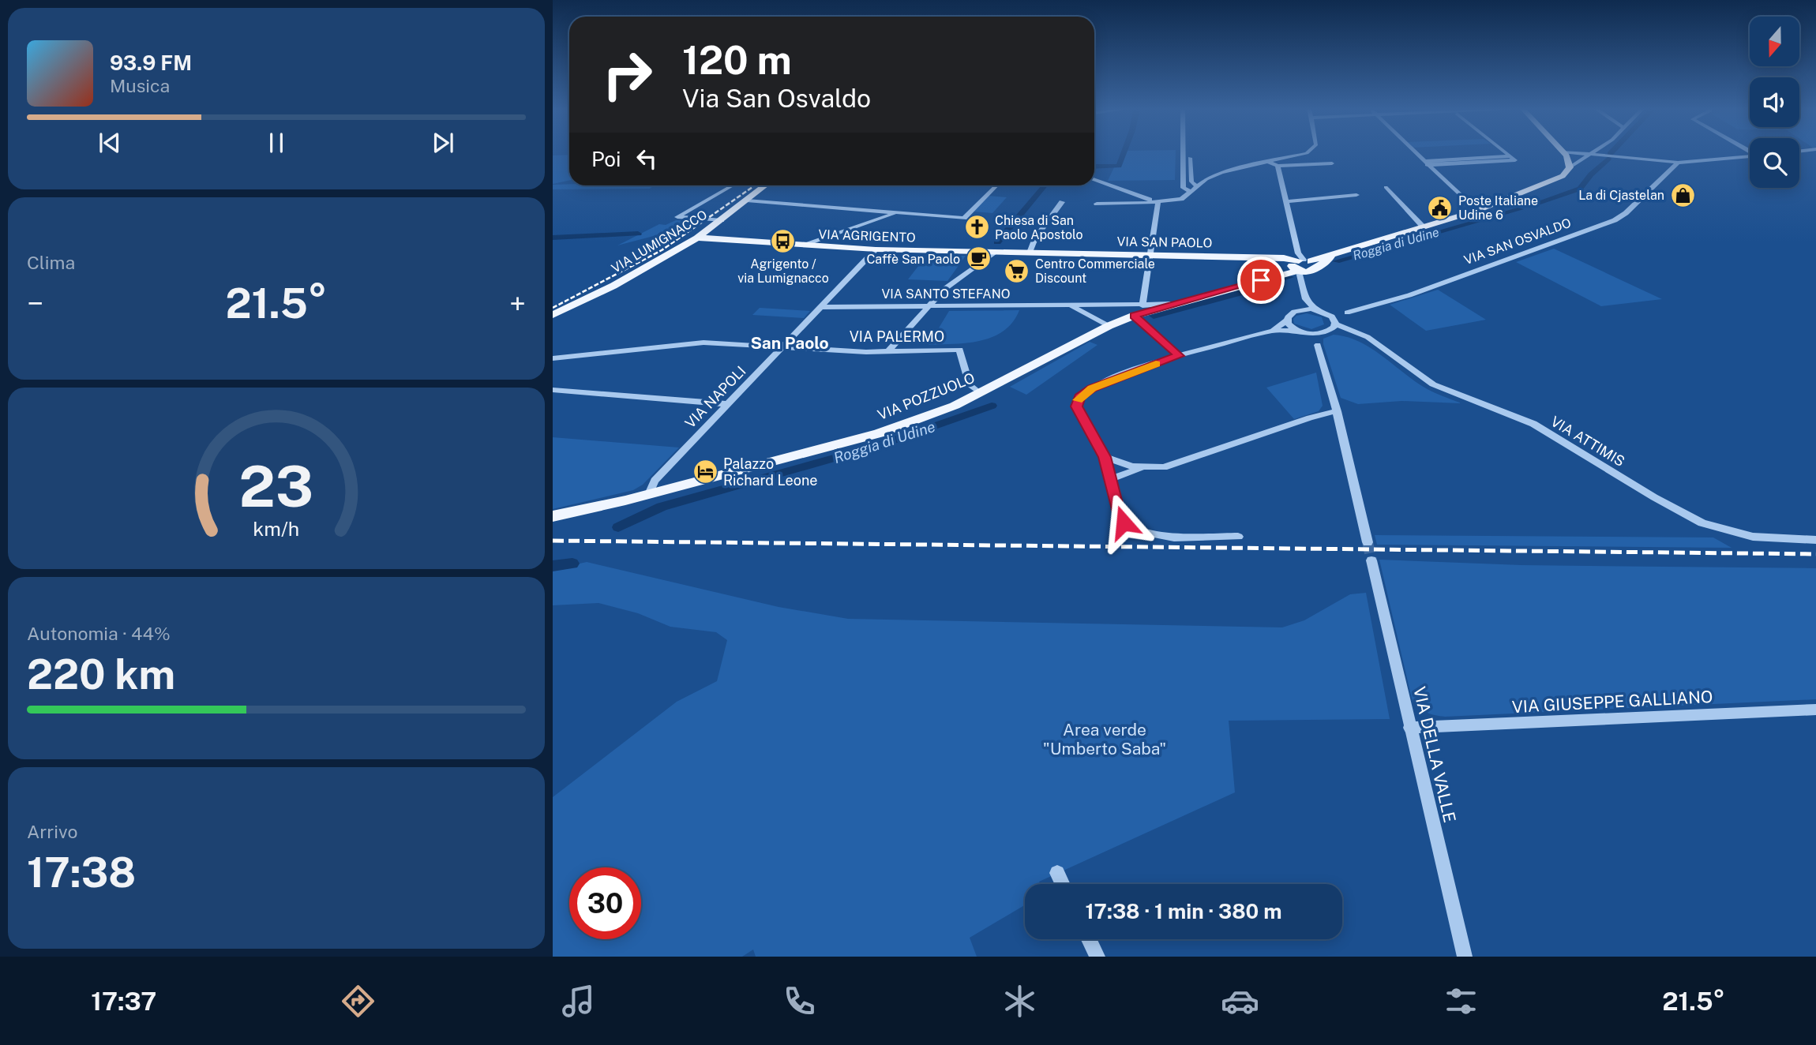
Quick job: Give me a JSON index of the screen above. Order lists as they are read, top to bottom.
{
  "streets": {
    "main road": [
      "VIA AGRIGENTO",
      "VIA LUMIGNACCO",
      "VIA SAN PAOLO",
      "VIA POZZUOLO"
    ],
    "street": [
      "VIA SAN OSVALDO",
      "VIA SANTO STEFANO",
      "VIA PALERMO",
      "VIA NAPOLI",
      "VIA ATTIMIS",
      "VIA GIUSEPPE GALLIANO",
      "VIA DELLA VALLE"
    ]
  },
  "crossings": [
    ["VIA AGRIGENTO", "VIA LUMIGNACCO"],
    ["VIA AGRIGENTO", "VIA SAN PAOLO"],
    ["VIA AGRIGENTO", "VIA NAPOLI"],
    ["VIA SAN OSVALDO", "VIA ATTIMIS"],
    ["VIA SAN PAOLO", "VIA POZZUOLO"],
    ["VIA SANTO STEFANO", "VIA POZZUOLO"],
    ["VIA SANTO STEFANO", "VIA NAPOLI"],
    ["VIA PALERMO", "VIA POZZUOLO"],
    ["VIA PALERMO", "VIA NAPOLI"],
    ["VIA POZZUOLO", "VIA NAPOLI"],
    ["VIA GIUSEPPE GALLIANO", "VIA DELLA VALLE"]
  ],
  "districts": ["San Paolo"],
  "water": ["Roggia di Udine"],
  "parks": ["Area verde \"Umberto Saba\""],
  "places": {
    "shop": ["La di Cjastelan"],
    "public building": ["Poste Italiane Udine 6"],
    "church": ["Chiesa di San Paolo Apostolo"],
    "bus stop": ["Agrigento / via Lumignacco"],
    "cafe": ["Caffè San Paolo"],
    "supermarket": ["Centro Commerciale Discount"],
    "hotel": ["Palazzo Richard Leone"]
  },
  "north": "bottom",
  "page": {
    "turn": ["120 m", "Via San Osvaldo"],
    "song": ["93.9 FM", "Musica"],
    "then": "Poi",
    "tile": [
      "Clima",
      ["Autonomia · 44%", "220 km"],
      ["Arrivo", "17:38"]
    ],
    "heat": ["−", "21.5°", "+"],
    "limit": "30",
    "trip": "17:38 · 1 min · 380 m",
    "tabs": ["17:37", "21.5°"],
    "gauge": ["23", "km/h"]
  }
}
